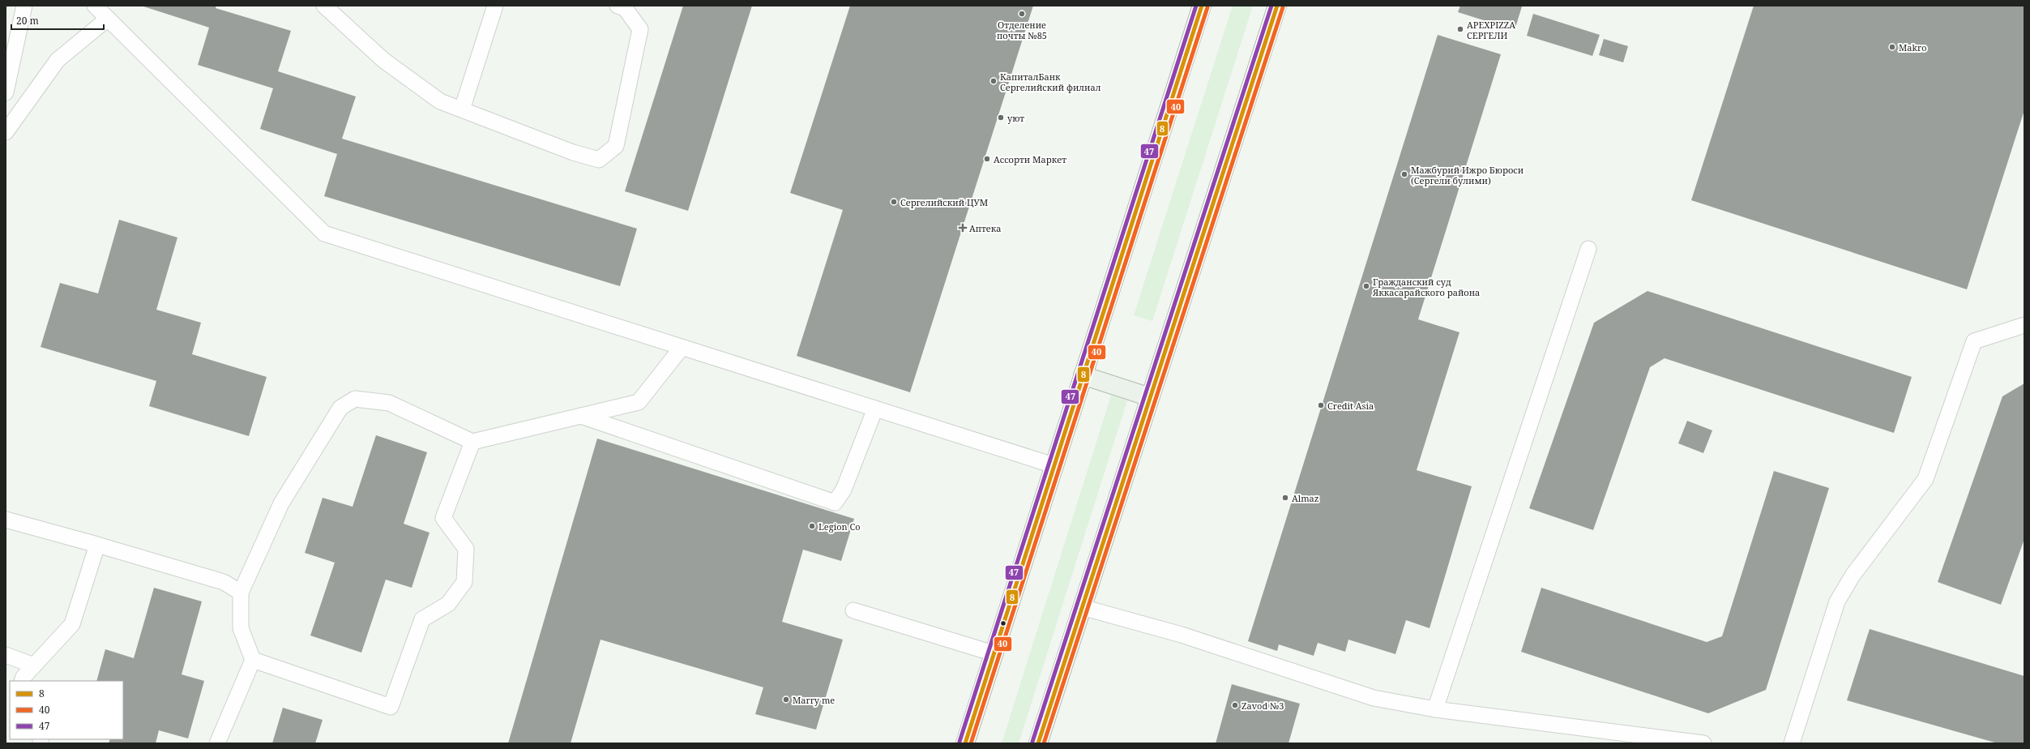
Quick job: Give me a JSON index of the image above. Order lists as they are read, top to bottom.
{
  "places": {
    "other": [
      "Отделение почты №85",
      "APEXPIZZA СЕРГЕЛИ",
      "Makro",
      "КапиталБанк Сергелийский филиал",
      "уют",
      "Ассорти Маркет",
      "Мажбурий Ижро Бюроси (Сергели булими)",
      "Сергелийский ЦУМ",
      "Гражданский суд Яккасарайского района",
      "Credit Asia",
      "Almaz",
      "Legion Co",
      "Marry me",
      "Zavod №3"
    ],
    "health": ["Аптека"]
  },
  "lines": ["transit line 8", "transit line 47", "transit line 40"],
  "legend": ["8", "40", "47"],
  "scale_bar": "20 m"
}
